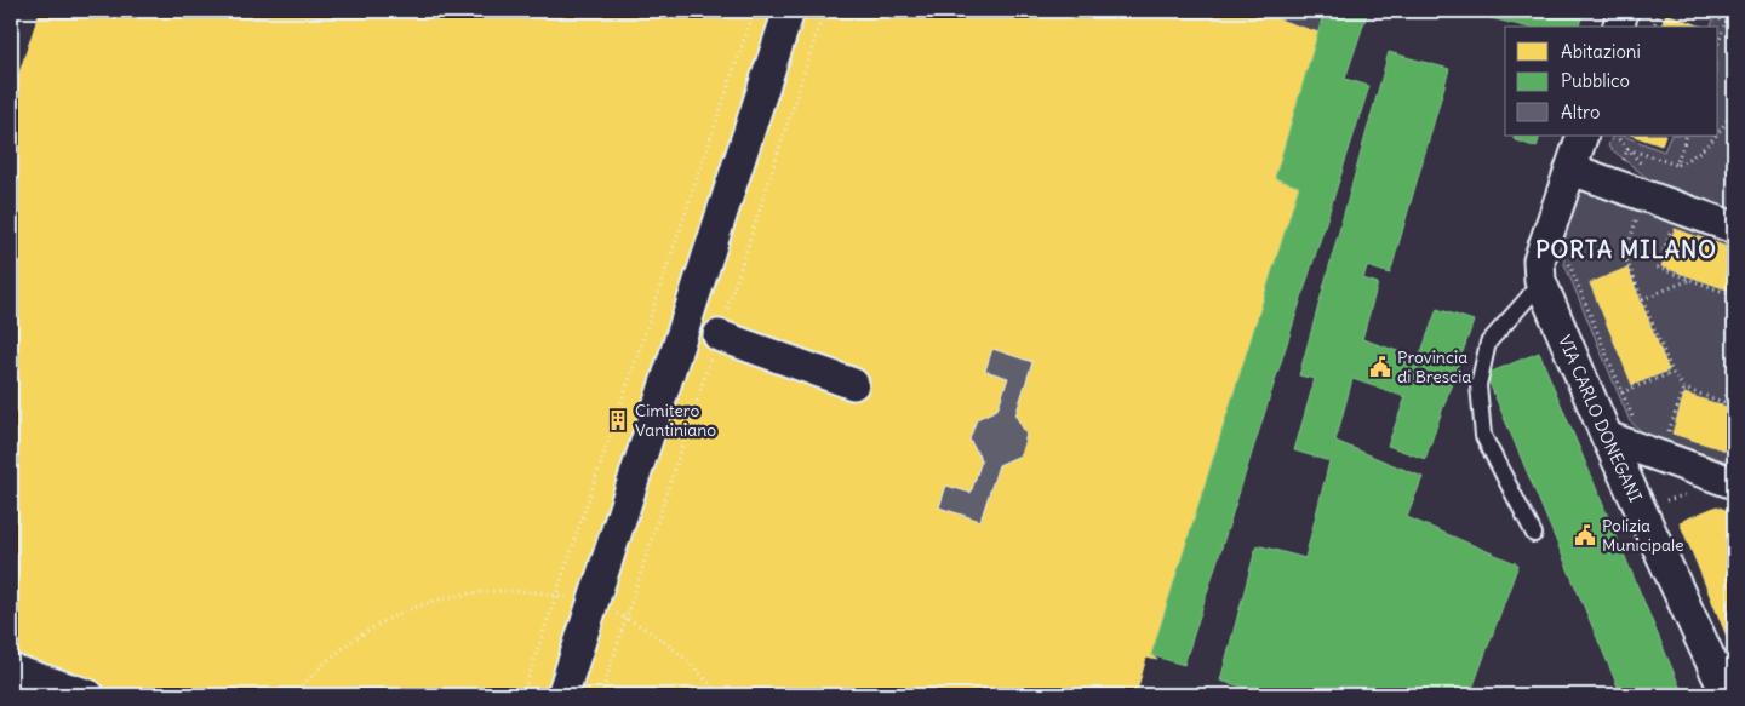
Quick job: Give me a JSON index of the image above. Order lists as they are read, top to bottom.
{
  "streets": {
    "street": ["VIA CARLO DONEGANI"]
  },
  "districts": ["PORTA MILANO"],
  "places": {
    "public building": ["Provincia di Brescia", "Polizia Municipale"],
    "building": ["Cimitero Vantiniano"]
  },
  "legend": ["Abitazioni", "Pubblico", "Altro"]
}
